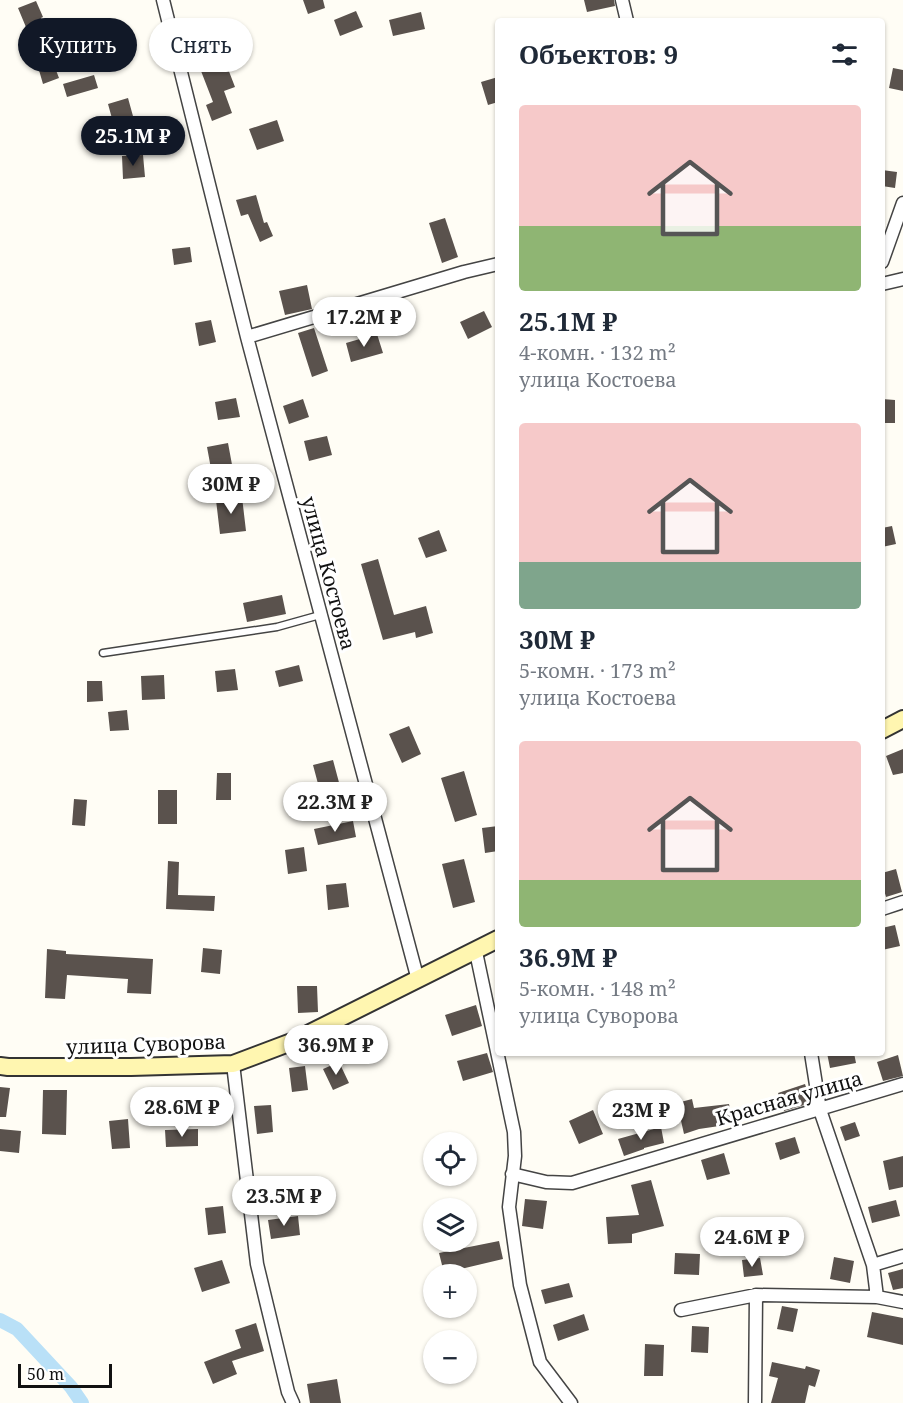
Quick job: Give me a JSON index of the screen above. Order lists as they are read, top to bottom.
{
  "streets": {
    "main road": ["улица Суворова"],
    "street": ["улица Костоева", "Красная улица"]
  },
  "crossings": [
    ["улица Костоева", "улица Суворова"]
  ],
  "scale_bar": "50 m",
  "page": {
    "chip": ["Купить", "Снять"],
    "heading": "Объектов: 9",
    "list": [
      {
        "name": "25.1M ₽",
        "note": "4-комн. · 132 m² · улица Костоева"
      },
      {
        "name": "30M ₽",
        "note": "5-комн. · 173 m² · улица Костоева"
      },
      {
        "name": "36.9M ₽",
        "note": "5-комн. · 148 m² · улица Суворова"
      }
    ],
    "price": [
      "25.1M ₽",
      "17.2M ₽",
      "30M ₽",
      "22.3M ₽",
      "36.9M ₽",
      "28.6M ₽",
      "23M ₽",
      "23.5M ₽",
      "24.6M ₽"
    ],
    "map_buttons": ["+", "−"],
    "scale": "50 m"
  }
}
